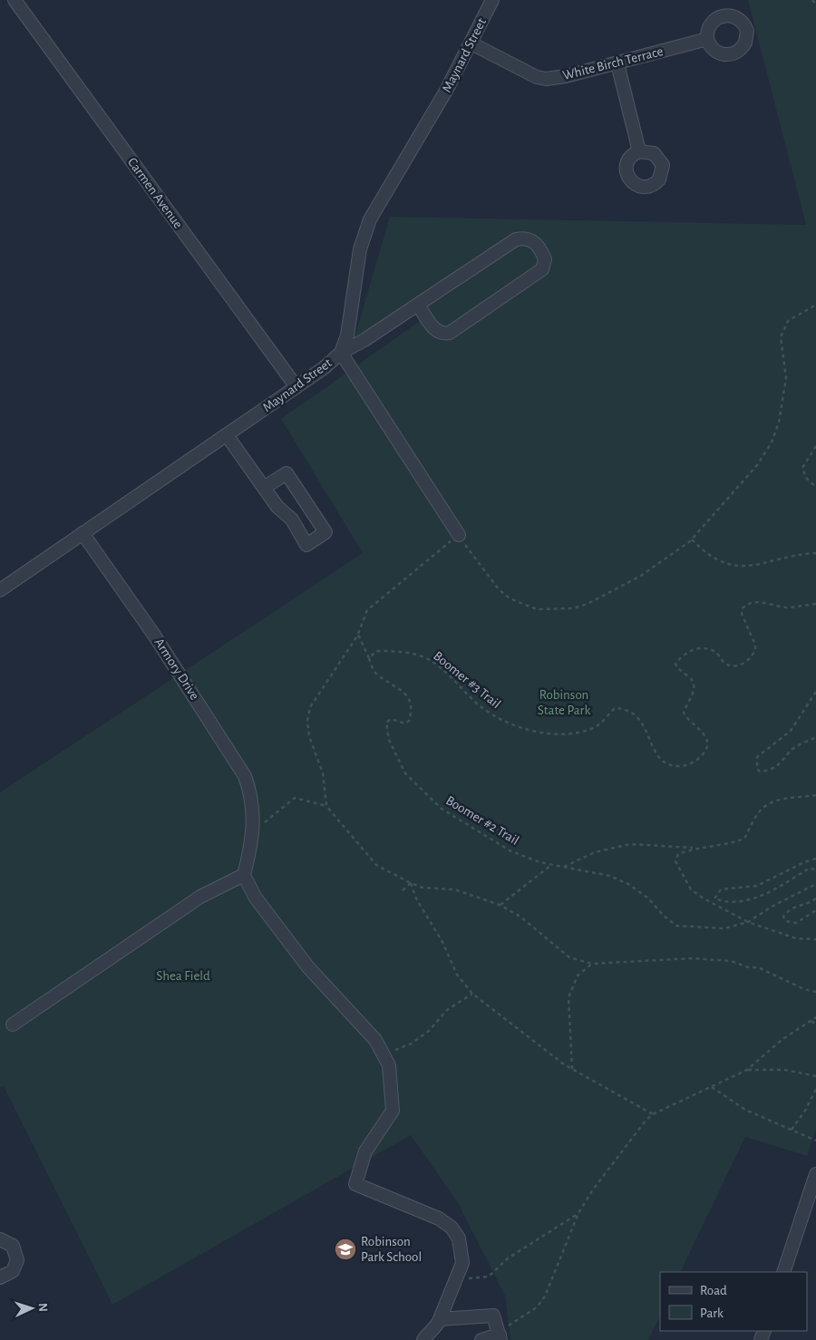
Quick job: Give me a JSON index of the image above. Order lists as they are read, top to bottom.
{
  "streets": {
    "street": [
      "Maynard Street",
      "White Birch Terrace",
      "Carmen Avenue",
      "Armory Drive"
    ],
    "path": ["Boomer #3 Trail", "Boomer #2 Trail"]
  },
  "crossings": [
    ["Maynard Street", "White Birch Terrace"],
    ["Maynard Street", "Carmen Avenue"],
    ["Maynard Street", "Armory Drive"],
    ["Boomer #3 Trail", "Boomer #2 Trail"]
  ],
  "parks": ["Robinson State Park", "Shea Field"],
  "places": {
    "school or university": ["Robinson Park School"]
  },
  "legend": ["Road", "Park"],
  "north": "right"
}
